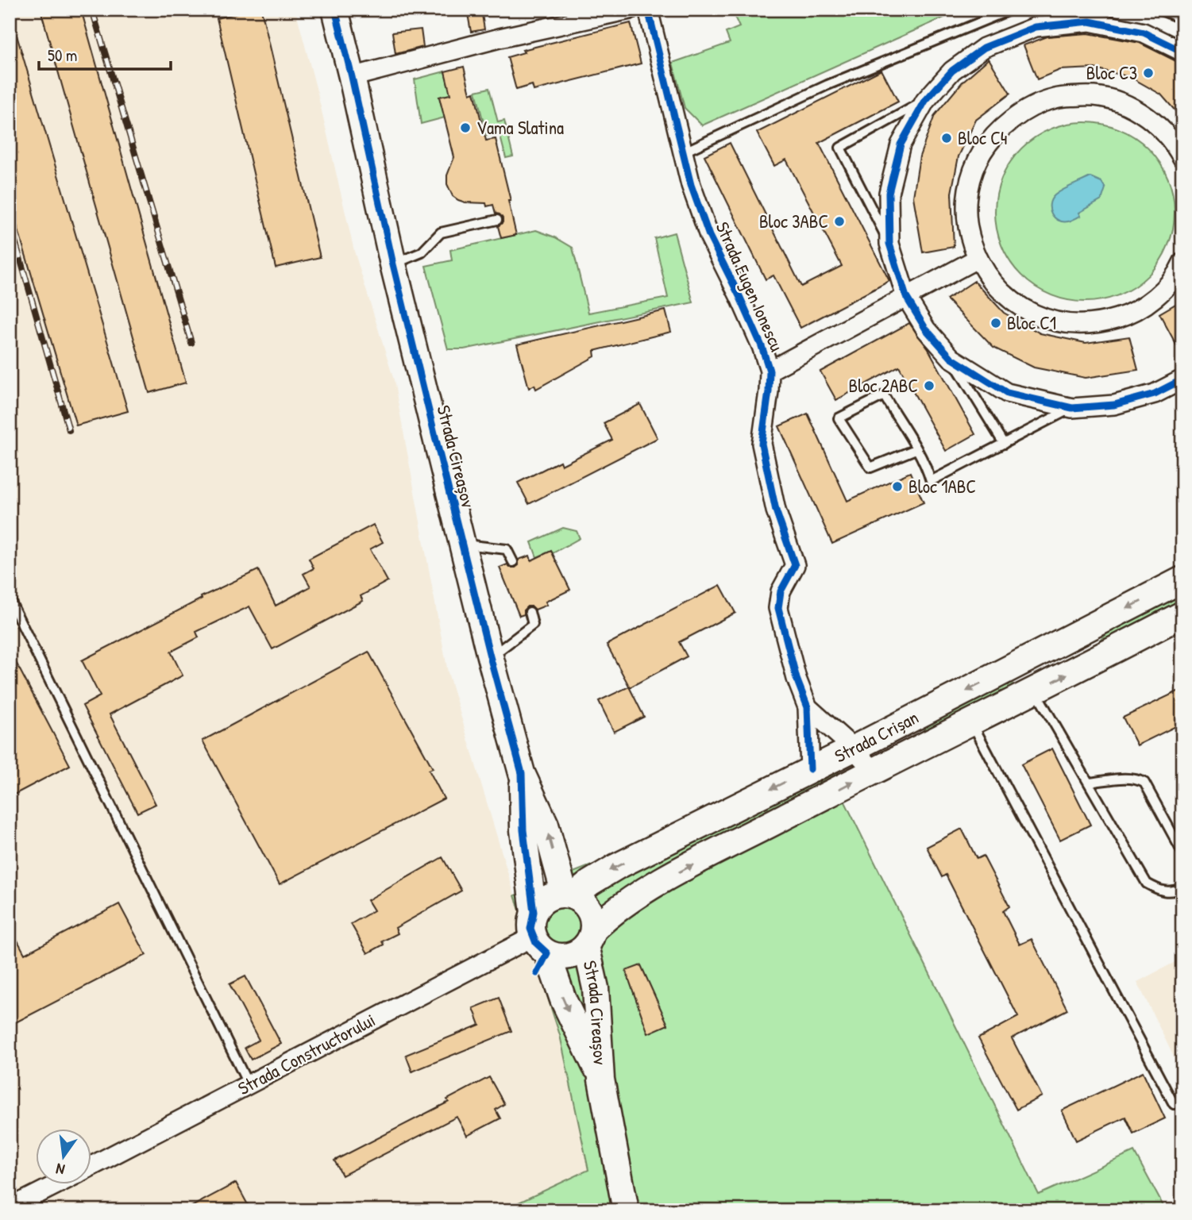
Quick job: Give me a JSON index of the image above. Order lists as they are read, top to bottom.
{
  "streets": {
    "main road": ["Strada Cireașov", "Strada Crișan"],
    "street": ["Strada Eugen Ionescu", "Strada Constructorului"]
  },
  "crossings": [
    ["Strada Eugen Ionescu", "Strada Crișan"],
    ["Strada Cireașov", "Strada Crișan"],
    ["Strada Cireașov", "Strada Constructorului"],
    ["Strada Crișan", "Strada Constructorului"]
  ],
  "places": [
    "Bloc C3",
    "Vama Slatina",
    "Bloc C4",
    "Bloc 3ABC",
    "Bloc C1",
    "Bloc 2ABC",
    "Bloc 1ABC"
  ],
  "scale_bar": "50 m",
  "north": "bottom"
}
